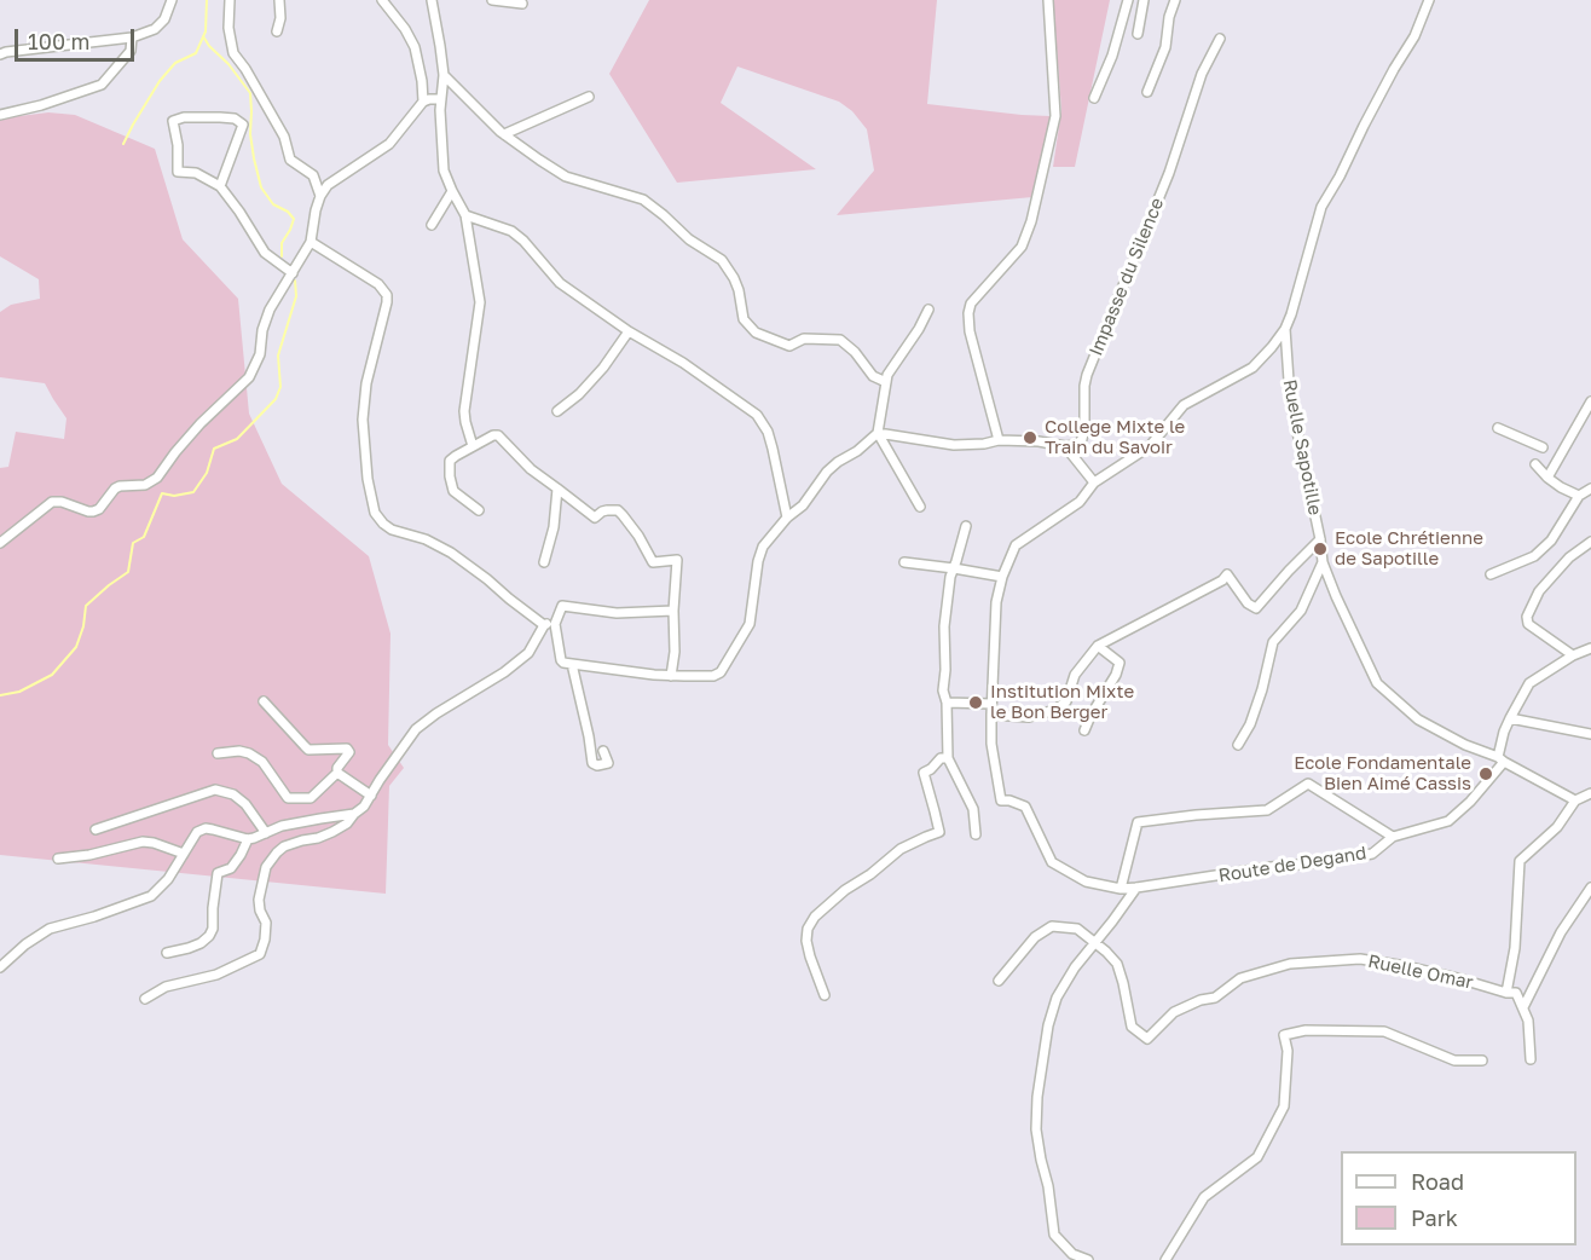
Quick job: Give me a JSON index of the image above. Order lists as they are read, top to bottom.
{
  "streets": {
    "street": [
      "Impasse du Silence",
      "Ruelle Sapotille",
      "Route de Degand",
      "Ruelle Omar"
    ]
  },
  "crossings": [
    ["Ruelle Sapotille", "Route de Degand"]
  ],
  "places": [
    "College Mixte le Train du Savoir",
    "Ecole Chrétienne de Sapotille",
    "Institution Mixte le Bon Berger",
    "Ecole Fondamentale Bien Aimé Cassis"
  ],
  "legend": ["Road", "Park"],
  "scale_bar": "100 m"
}
